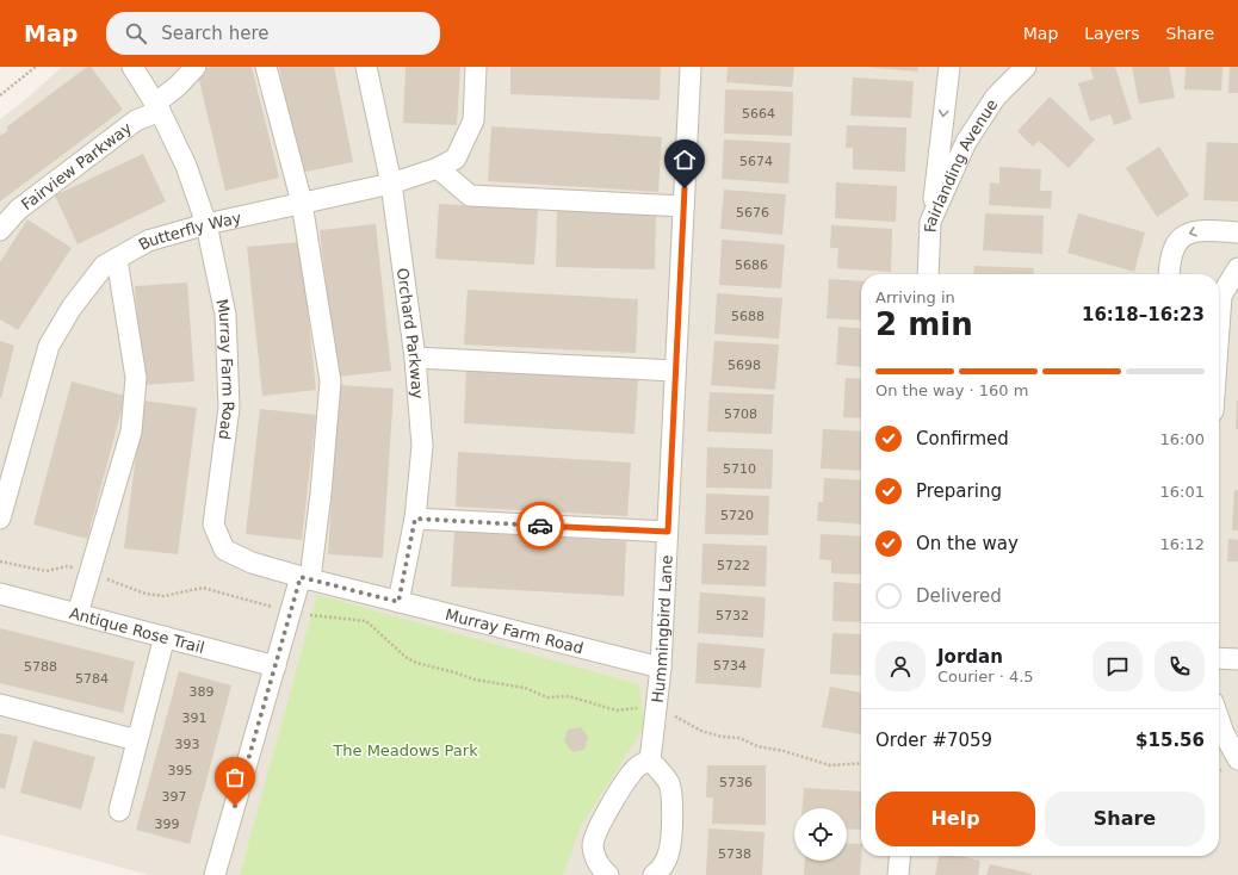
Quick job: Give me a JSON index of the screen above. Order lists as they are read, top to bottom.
{
  "streets": {
    "street": [
      "Fairview Parkway",
      "Fairlanding Avenue",
      "Butterfly Way",
      "Orchard Parkway",
      "Murray Farm Road",
      "Hummingbird Lane",
      "Antique Rose Trail"
    ]
  },
  "crossings": [
    ["Fairview Parkway", "Murray Farm Road"],
    ["Butterfly Way", "Orchard Parkway"],
    ["Butterfly Way", "Murray Farm Road"],
    ["Orchard Parkway", "Murray Farm Road"],
    ["Murray Farm Road", "Hummingbird Lane"]
  ],
  "parks": ["The Meadows Park"],
  "house_numbers": [
    "5664",
    "5674",
    "5676",
    "5686",
    "5688",
    "5698",
    "5708",
    "5710",
    "5720",
    "5722",
    "5732",
    "5734",
    "5788",
    "5784",
    "389",
    "391",
    "393",
    "395",
    "5736",
    "397",
    "399",
    "5738"
  ],
  "page": {
    "header": "Map",
    "search": "Search here",
    "nav": ["Map", "Layers", "Share"],
    "heading": ["2 min", "Arriving in", "16:18–16:23"],
    "panel": [
      "Jordan",
      "Courier · 4.5",
      "Order #7059",
      "$15.56"
    ],
    "bar": "On the way · 160 m",
    "list": [
      ["Confirmed", "16:00"],
      ["Preparing", "16:01"],
      ["On the way", "16:12"],
      "Delivered"
    ],
    "buttons": ["Help", "Share"]
  }
}
